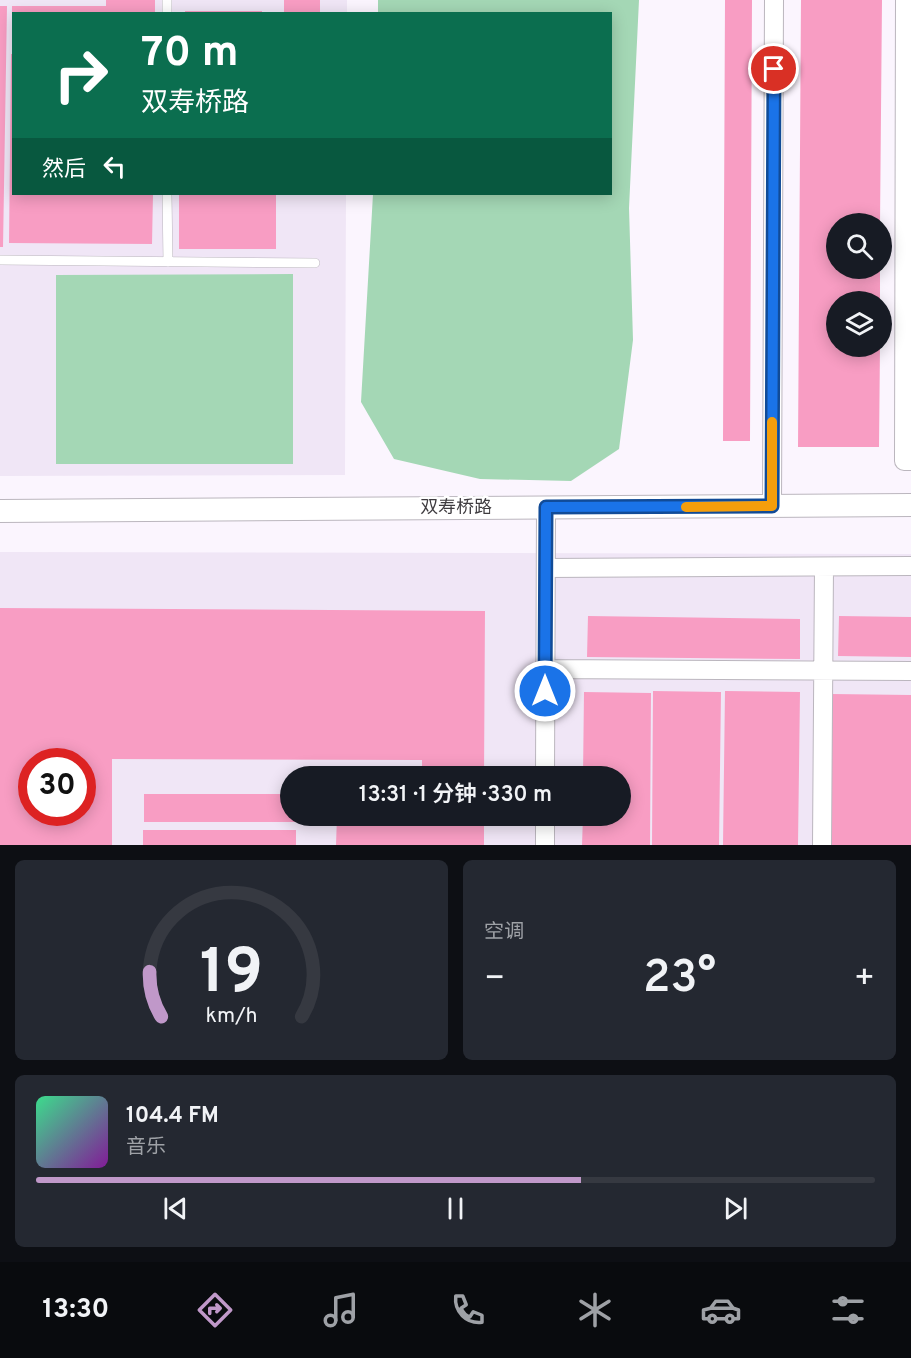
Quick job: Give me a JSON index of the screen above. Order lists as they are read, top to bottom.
{
  "streets": {
    "street": ["双寿桥路"]
  },
  "page": {
    "turn": ["70 m", "双寿桥路"],
    "then": "然后",
    "limit": "30",
    "trip": "13:31 · 1 分钟 · 330 m",
    "tile": "空调",
    "heat": ["−", "23°", "+"],
    "song": ["104.4 FM", "音乐"],
    "tabs": "13:30",
    "gauge": ["19", "km/h"]
  }
}
